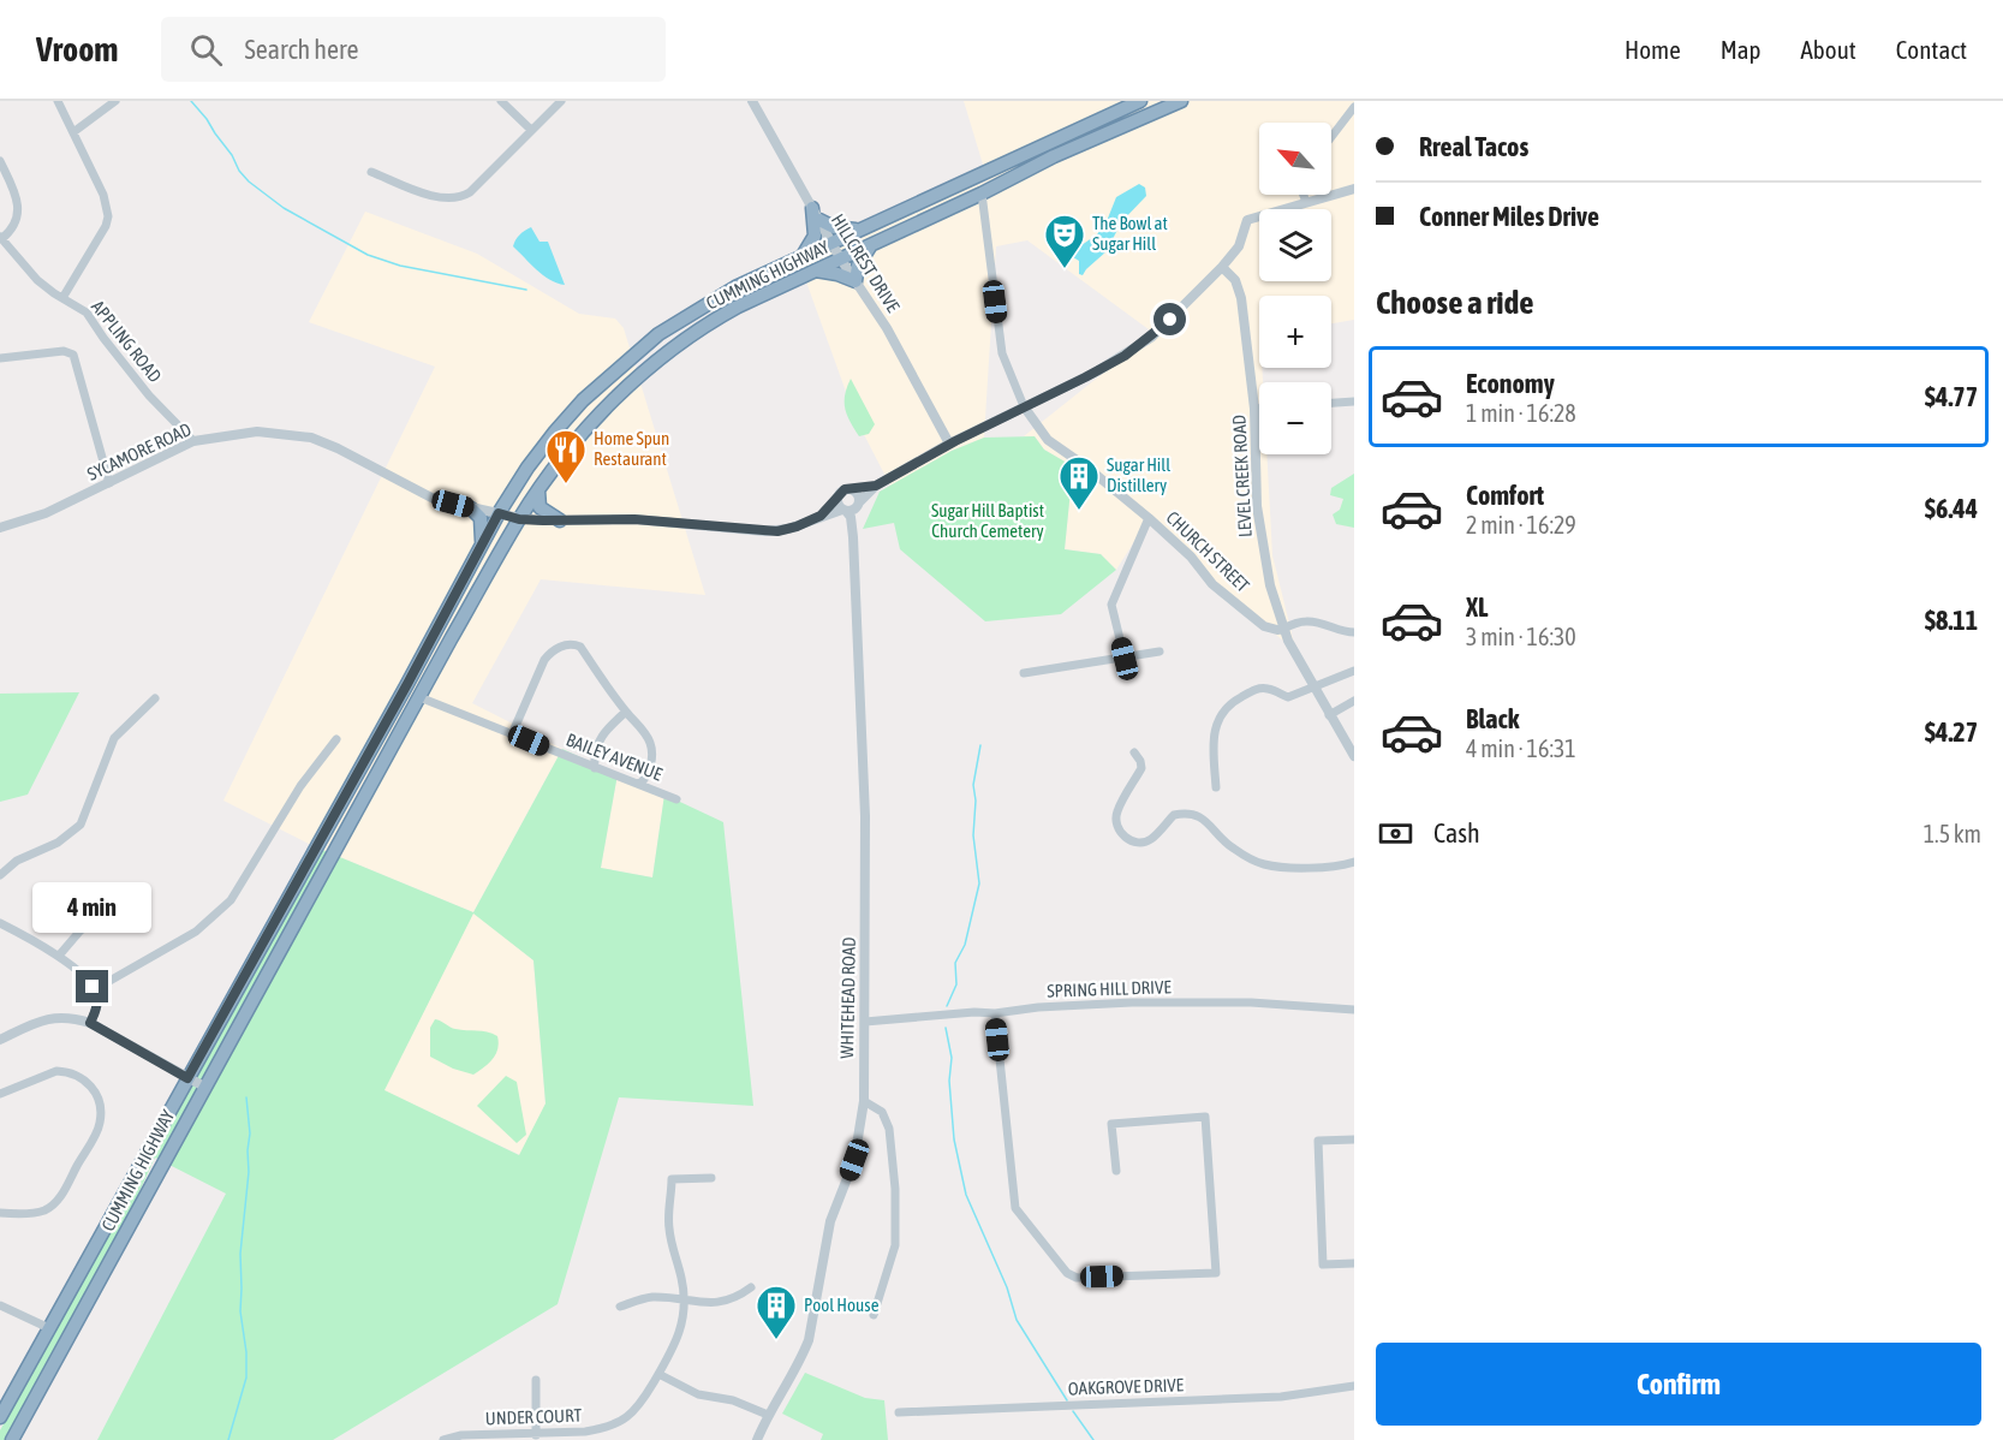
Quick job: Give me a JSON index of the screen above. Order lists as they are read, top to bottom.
{
  "streets": {
    "highway": ["CUMMING HIGHWAY"],
    "street": [
      "HILLCREST DRIVE",
      "APPLING ROAD",
      "SYCAMORE ROAD",
      "LEVEL CREEK ROAD",
      "CHURCH STREET",
      "BAILEY AVENUE",
      "SPRING HILL DRIVE",
      "WHITEHEAD ROAD",
      "OAKGROVE DRIVE",
      "UNDER COURT"
    ]
  },
  "crossings": [
    ["HILLCREST DRIVE", "CUMMING HIGHWAY"],
    ["CUMMING HIGHWAY", "SYCAMORE ROAD"],
    ["CUMMING HIGHWAY", "BAILEY AVENUE"],
    ["APPLING ROAD", "SYCAMORE ROAD"],
    ["SYCAMORE ROAD", "WHITEHEAD ROAD"],
    ["LEVEL CREEK ROAD", "CHURCH STREET"],
    ["SPRING HILL DRIVE", "WHITEHEAD ROAD"]
  ],
  "parks": ["Sugar Hill Baptist Church Cemetery"],
  "places": {
    "theatre": ["The Bowl at Sugar Hill"],
    "restaurant": ["Home Spun Restaurant"],
    "building": ["Sugar Hill Distillery", "Pool House"]
  },
  "north": "top left",
  "page": {
    "header": "Vroom",
    "search": "Search here",
    "nav": [
      "Home",
      "Map",
      "About",
      "Contact"
    ],
    "banner": ["Rreal Tacos", "Conner Miles Drive"],
    "map_buttons": ["+", "−"],
    "heading": "Choose a ride",
    "list": [
      {
        "name": "Economy",
        "note": "1 min · 16:28",
        "value": "$4.77"
      },
      {
        "name": "Comfort",
        "note": "2 min · 16:29",
        "value": "$6.44"
      },
      {
        "name": "XL",
        "note": "3 min · 16:30",
        "value": "$8.11"
      },
      {
        "name": "Black",
        "note": "4 min · 16:31",
        "value": "$4.27"
      }
    ],
    "pay": ["Cash", "1.5 km"],
    "bubble": "4 min",
    "buttons": "Confirm"
  }
}
